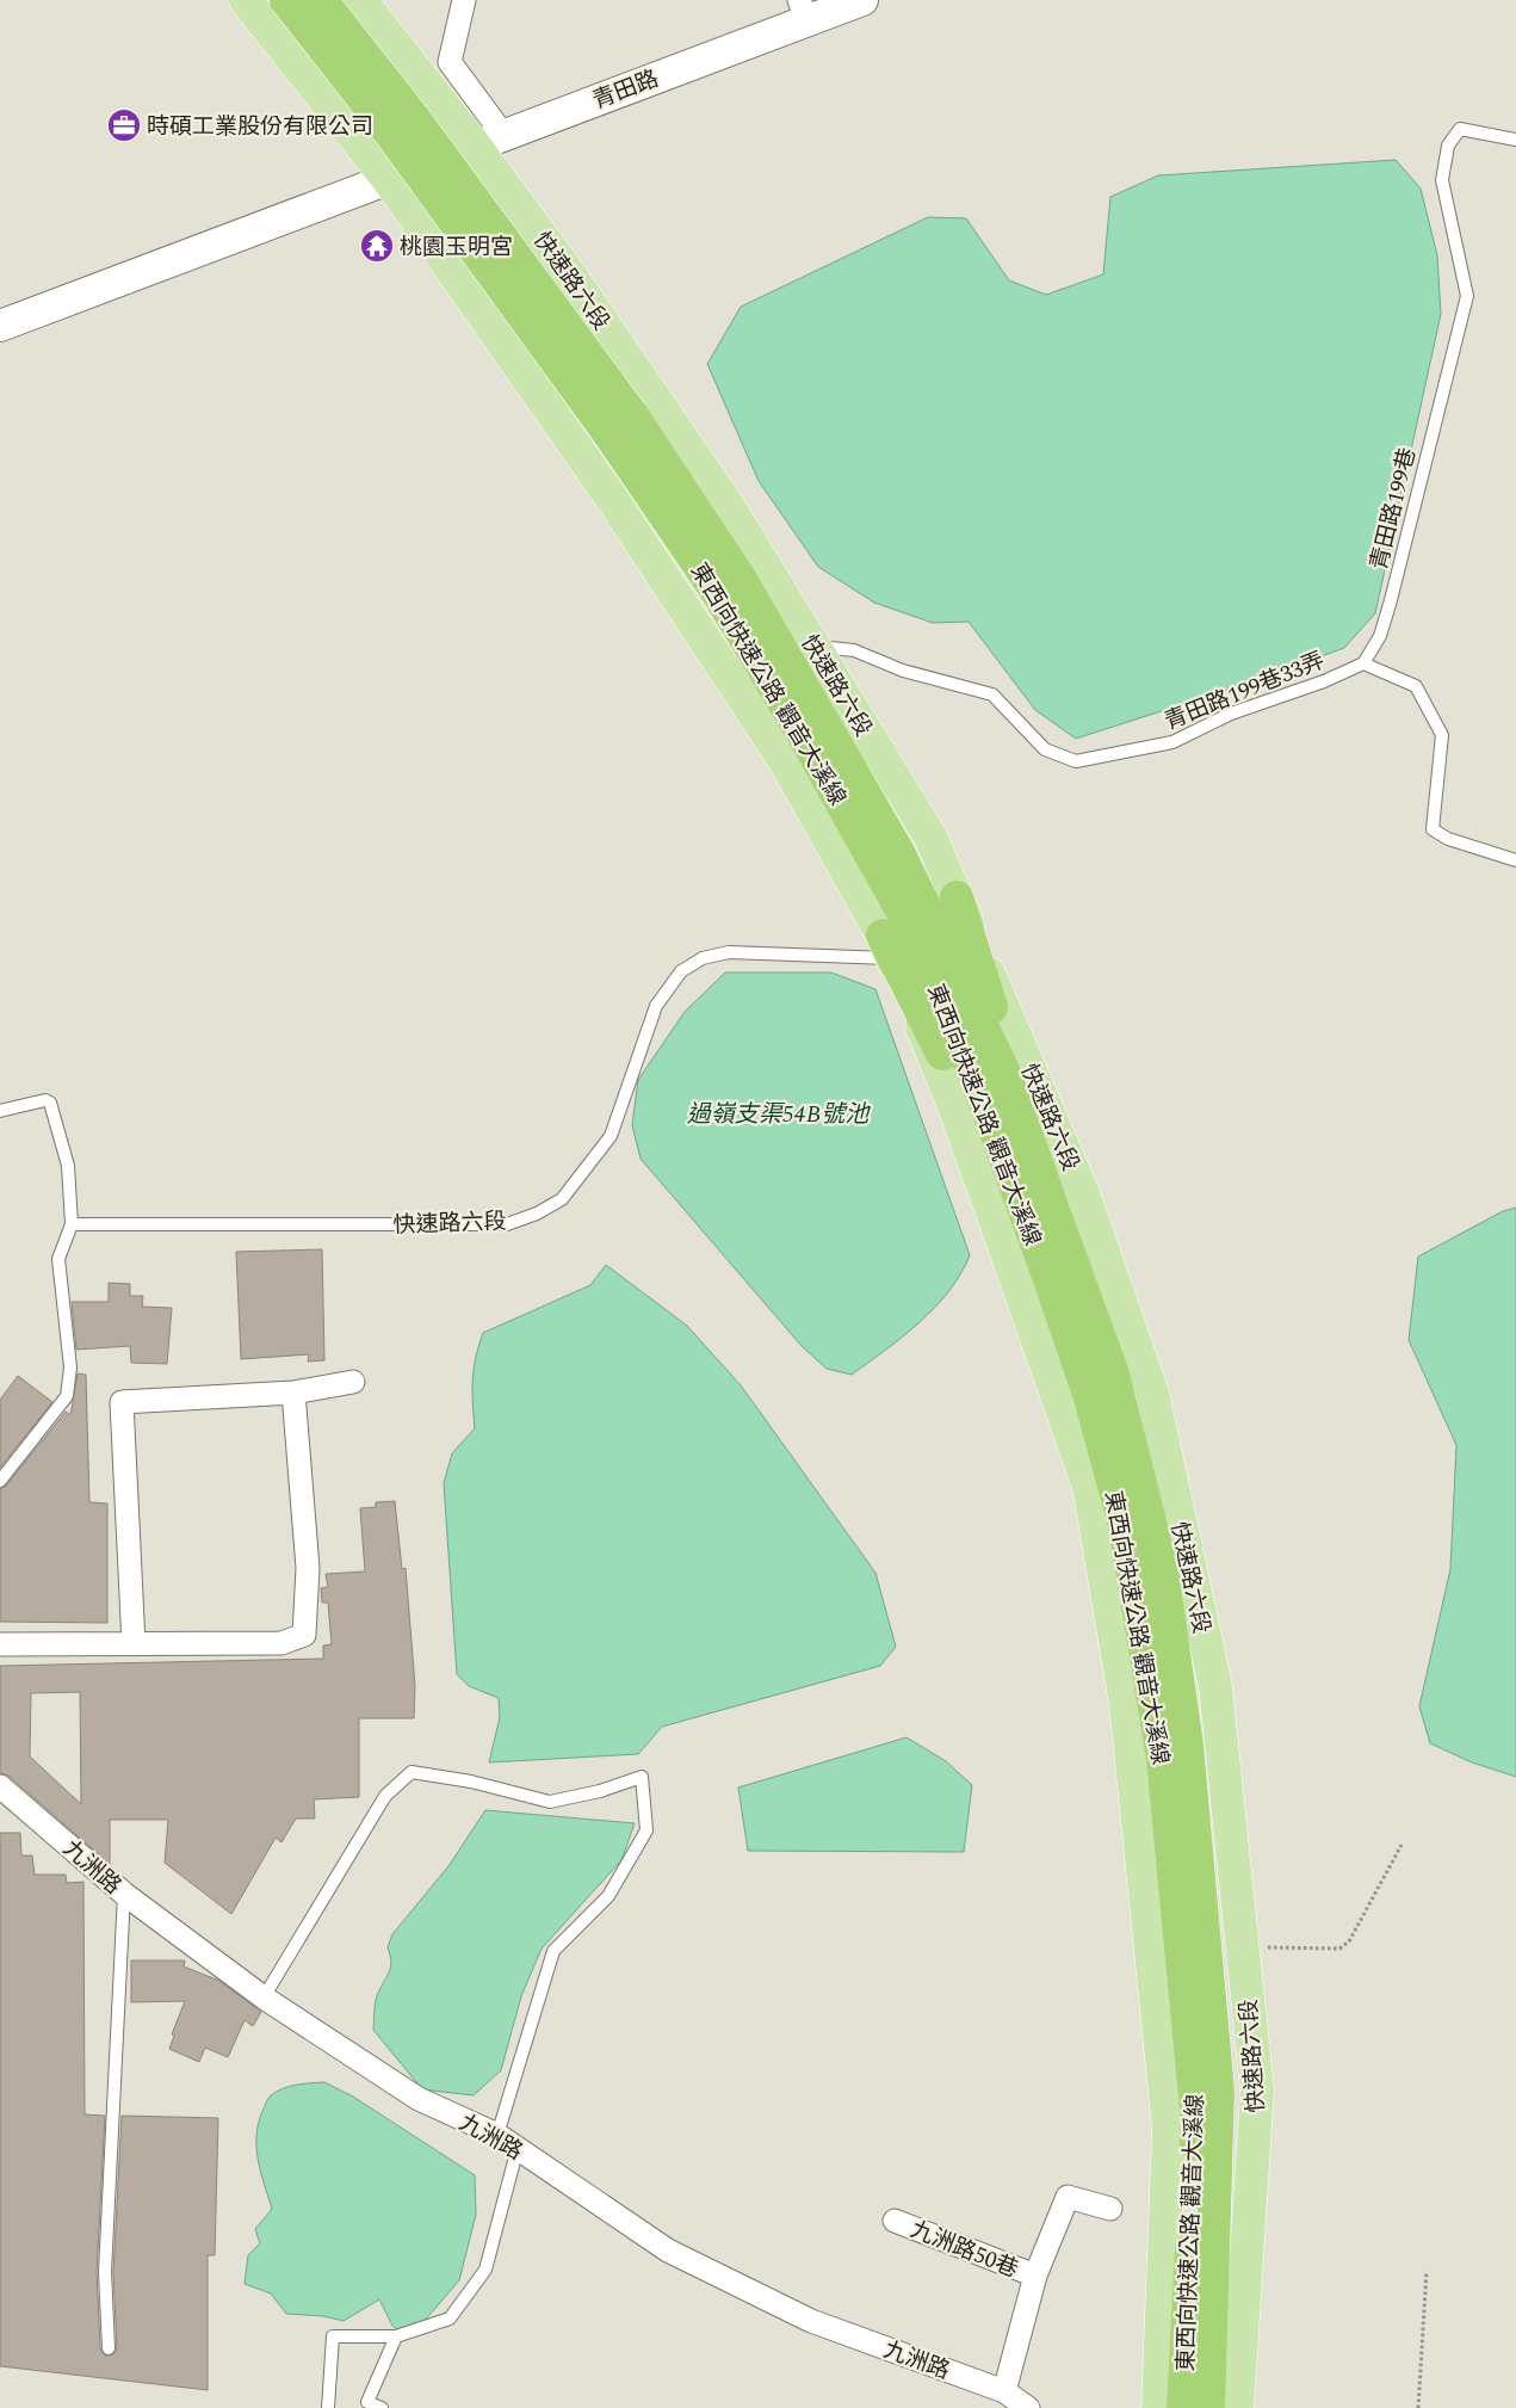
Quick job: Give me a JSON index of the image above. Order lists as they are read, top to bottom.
{
  "streets": {
    "highway": ["東西向快速公路 觀音大溪線"],
    "main road": ["快速路六段"],
    "street": ["青田路", "九洲路", "九洲路50巷"],
    "lane": ["青田路199巷", "青田路199巷33弄"]
  },
  "crossings": [
    ["青田路", "快速路六段"],
    ["快速路六段", "青田路199巷33弄"],
    ["青田路199巷", "青田路199巷33弄"],
    ["九洲路", "九洲路50巷"]
  ],
  "water": ["過嶺支渠54B號池"],
  "places": {
    "office": ["時碩工業股份有限公司"],
    "temple": ["桃園玉明宮"]
  }
}
